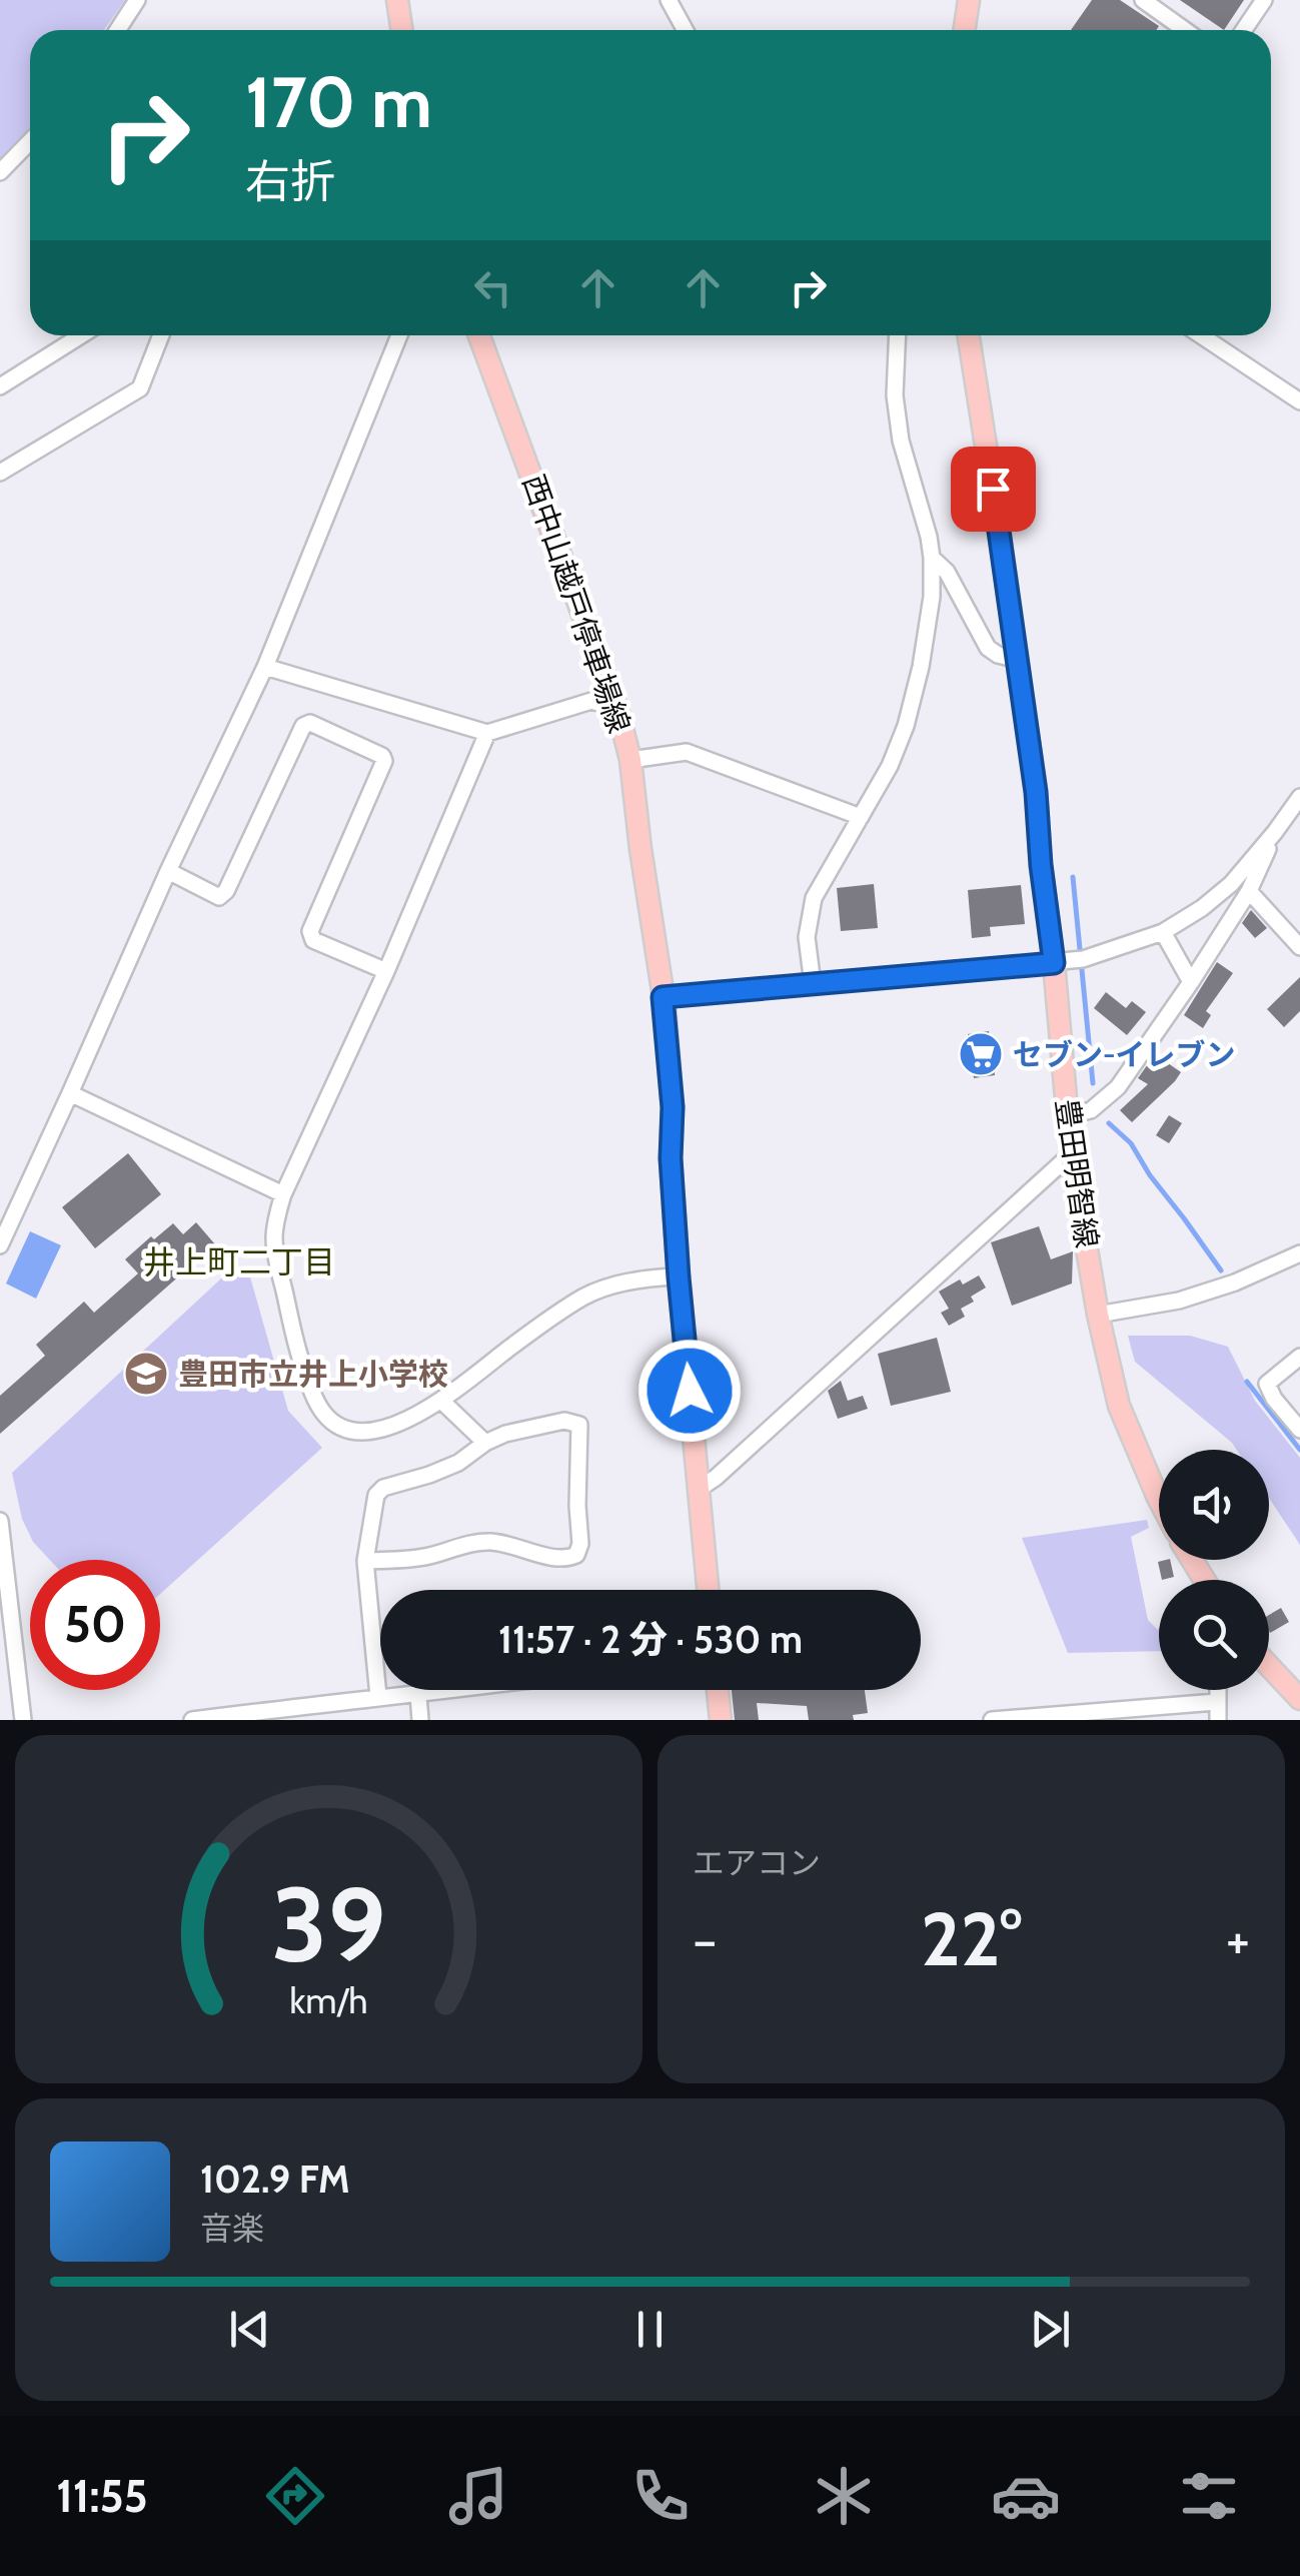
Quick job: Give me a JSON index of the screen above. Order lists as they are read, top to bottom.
{
  "streets": {
    "main road": ["西中山越戸停車場線", "豊田明智線"]
  },
  "districts": ["井上町二丁目"],
  "places": {
    "supermarket": ["セブン-イレブン"],
    "school or university": ["豊田市立井上小学校"]
  },
  "page": {
    "turn": ["170 m", "右折"],
    "limit": "50",
    "trip": "11:57 · 2 分 · 530 m",
    "tile": "エアコン",
    "heat": ["−", "22°", "+"],
    "song": ["102.9 FM", "音楽"],
    "tabs": "11:55",
    "gauge": ["39", "km/h"]
  }
}
